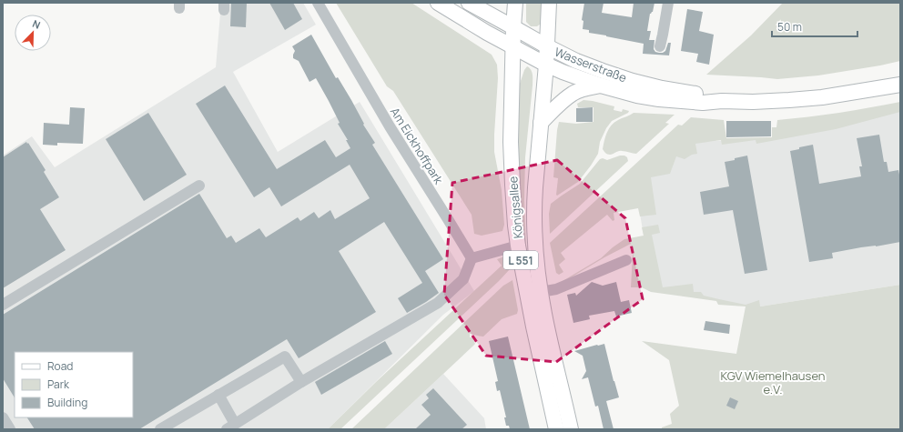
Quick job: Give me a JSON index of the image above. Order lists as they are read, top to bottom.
{
  "streets": {
    "main road": ["Wasserstraße", "Königsallee", "L 551"],
    "street": ["Am Eickhoffpark"]
  },
  "crossings": [
    ["Wasserstraße", "Königsallee"]
  ],
  "parks": ["KGV Wiemelhausen e.V."],
  "legend": ["Road", "Park", "Building"],
  "scale_bar": "50 m",
  "north": "top right"
}
